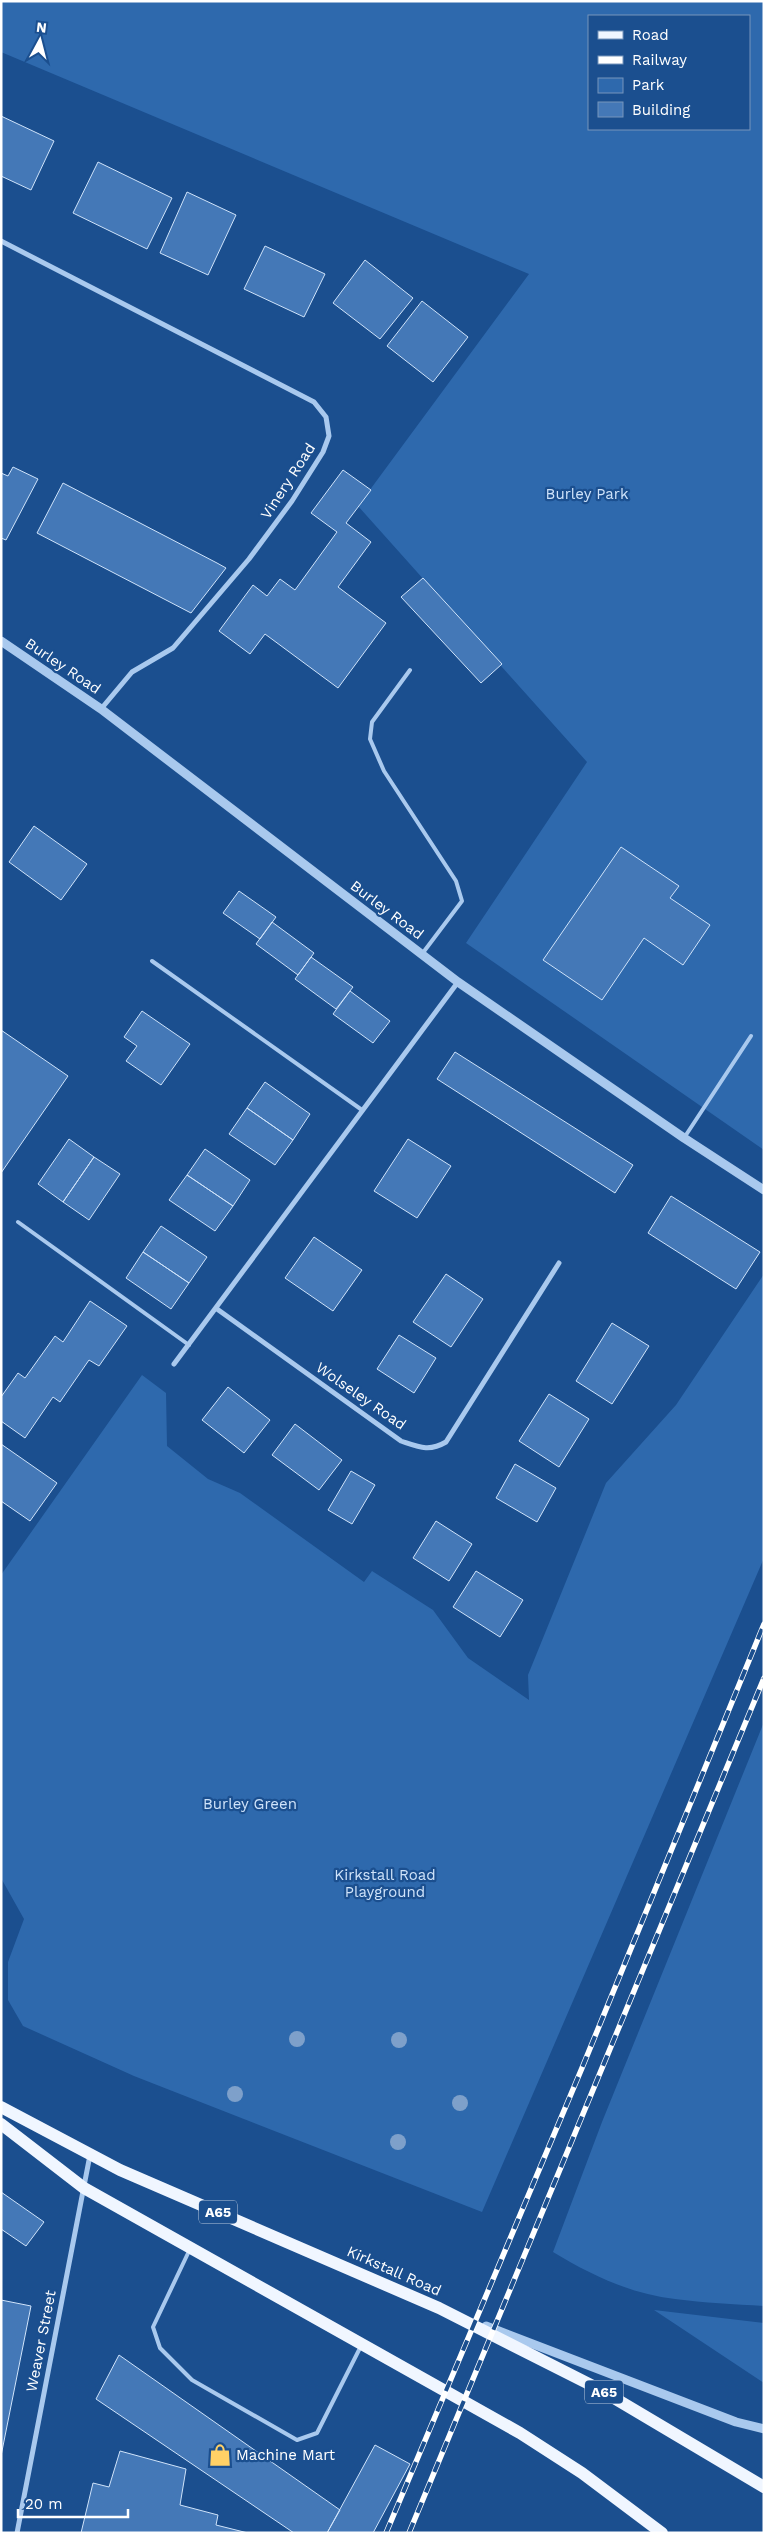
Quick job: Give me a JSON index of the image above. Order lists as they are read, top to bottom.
{
  "streets": {
    "main road": ["A65", "Kirkstall Road"],
    "street": [
      "Vinery Road",
      "Burley Road",
      "Wolseley Road",
      "Weaver Street"
    ]
  },
  "crossings": [
    ["Vinery Road", "Burley Road"],
    ["Kirkstall Road", "Weaver Street"]
  ],
  "parks": ["Burley Park", "Burley Green", "Kirkstall Road Playground"],
  "places": {
    "shop": ["Machine Mart"]
  },
  "legend": [
    "Road",
    "Railway",
    "Park",
    "Building"
  ],
  "scale_bar": "20 m",
  "north": "top"
}
